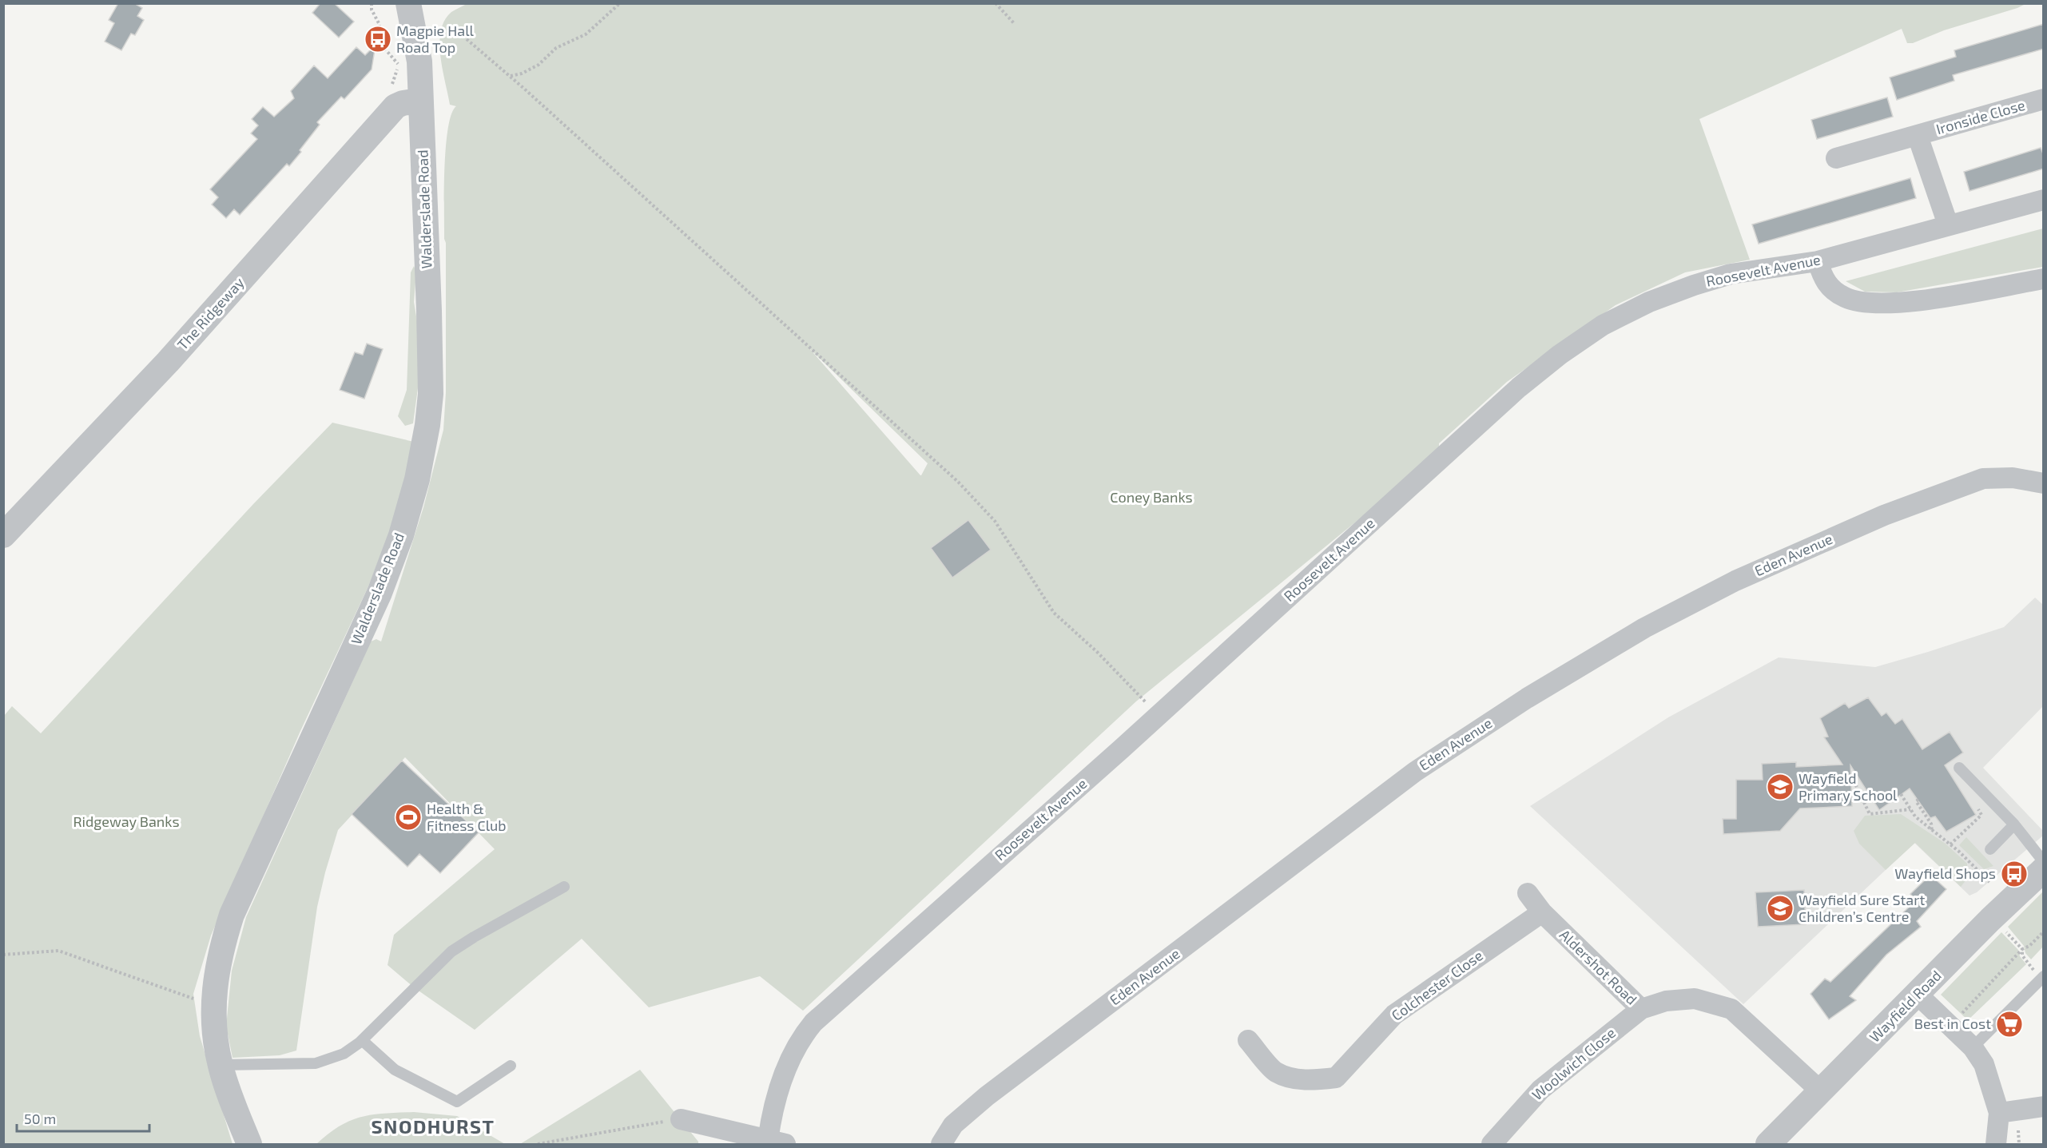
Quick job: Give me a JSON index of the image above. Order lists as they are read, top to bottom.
{
  "streets": {
    "street": [
      "Ironside Close",
      "Walderslade Road",
      "Roosevelt Avenue",
      "The Ridgeway",
      "Eden Avenue",
      "Aldershot Road",
      "Colchester Close",
      "Wayfield Road",
      "Woolwich Close"
    ]
  },
  "crossings": [
    ["Ironside Close", "Roosevelt Avenue"],
    ["Walderslade Road", "The Ridgeway"],
    ["Aldershot Road", "Colchester Close"],
    ["Aldershot Road", "Wayfield Road"],
    ["Aldershot Road", "Woolwich Close"]
  ],
  "districts": ["SNODHURST"],
  "parks": ["Coney Banks", "Ridgeway Banks"],
  "places": {
    "bus stop": ["Magpie Hall Road Top", "Wayfield Shops"],
    "school or university": ["Wayfield Primary School", "Wayfield Sure Start Children’s Centre"],
    "sports": ["Health & Fitness Club"],
    "supermarket": ["Best in Cost"]
  },
  "scale_bar": "50 m"
}
